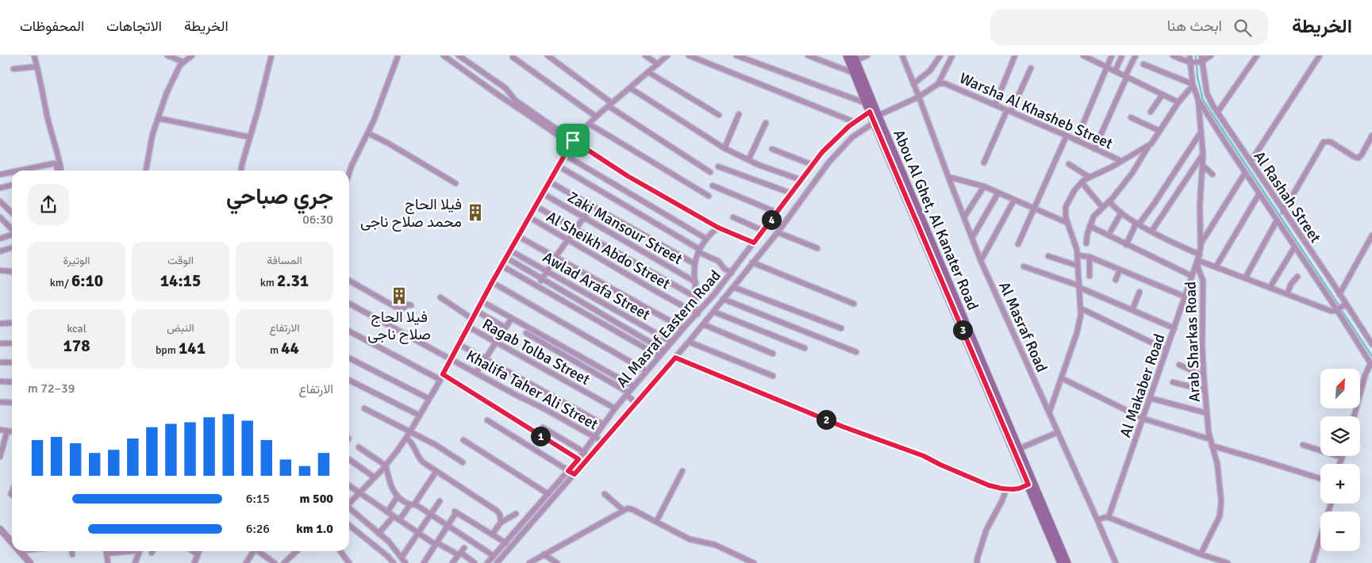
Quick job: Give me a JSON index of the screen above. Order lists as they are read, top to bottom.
{
  "streets": {
    "main road": ["Abou Al Ghet, Al Kanater Road"],
    "street": [
      "Warsha Al Khasheb Street",
      "Al Rashah Street",
      "Zaki Mansour Street",
      "Al Sheikh Abdo Street",
      "Awlad Arafa Street",
      "Al Masraf Road",
      "Al Masraf Eastern Road",
      "Arab Sharkas Road",
      "Ragab Tolba Street",
      "Al Makaber Road",
      "Khalifa Taher Ali Street"
    ]
  },
  "crossings": [
    ["Warsha Al Khasheb Street", "Abou Al Ghet, Al Kanater Road"],
    ["Warsha Al Khasheb Street", "Al Masraf Road"],
    ["Abou Al Ghet, Al Kanater Road", "Al Masraf Eastern Road"],
    ["Al Sheikh Abdo Street", "Al Masraf Eastern Road"],
    ["Awlad Arafa Street", "Al Masraf Eastern Road"],
    ["Al Masraf Eastern Road", "Ragab Tolba Street"],
    ["Al Masraf Eastern Road", "Khalifa Taher Ali Street"],
    ["Arab Sharkas Road", "Al Makaber Road"]
  ],
  "places": {
    "building": ["فيلا الحاج محمد صلاح ناجى", "فيلا الحاج صلاح ناجى"]
  },
  "north": "top right",
  "page": {
    "header": "الخريطة",
    "search": "ابحث هنا",
    "nav": ["الخريطة", "الاتجاهات", "المحفوظات"],
    "heading": ["جري صباحي", "06:30"],
    "pins": [
      "4",
      "3",
      "2",
      "1"
    ],
    "stats": [
      ["المسافة", "2.31 km"],
      ["الوقت", "14:15"],
      ["الوتيرة", "6:10 /km"],
      ["الارتفاع", "44 m"],
      ["النبض", "141 bpm"],
      ["kcal", "178"]
    ],
    "map_buttons": ["+", "−"],
    "chart": ["الارتفاع", "39–72 m"],
    "list": [
      {
        "name": "500 m",
        "note": "6:15"
      },
      {
        "name": "1.0 km",
        "note": "6:26"
      }
    ]
  }
}
